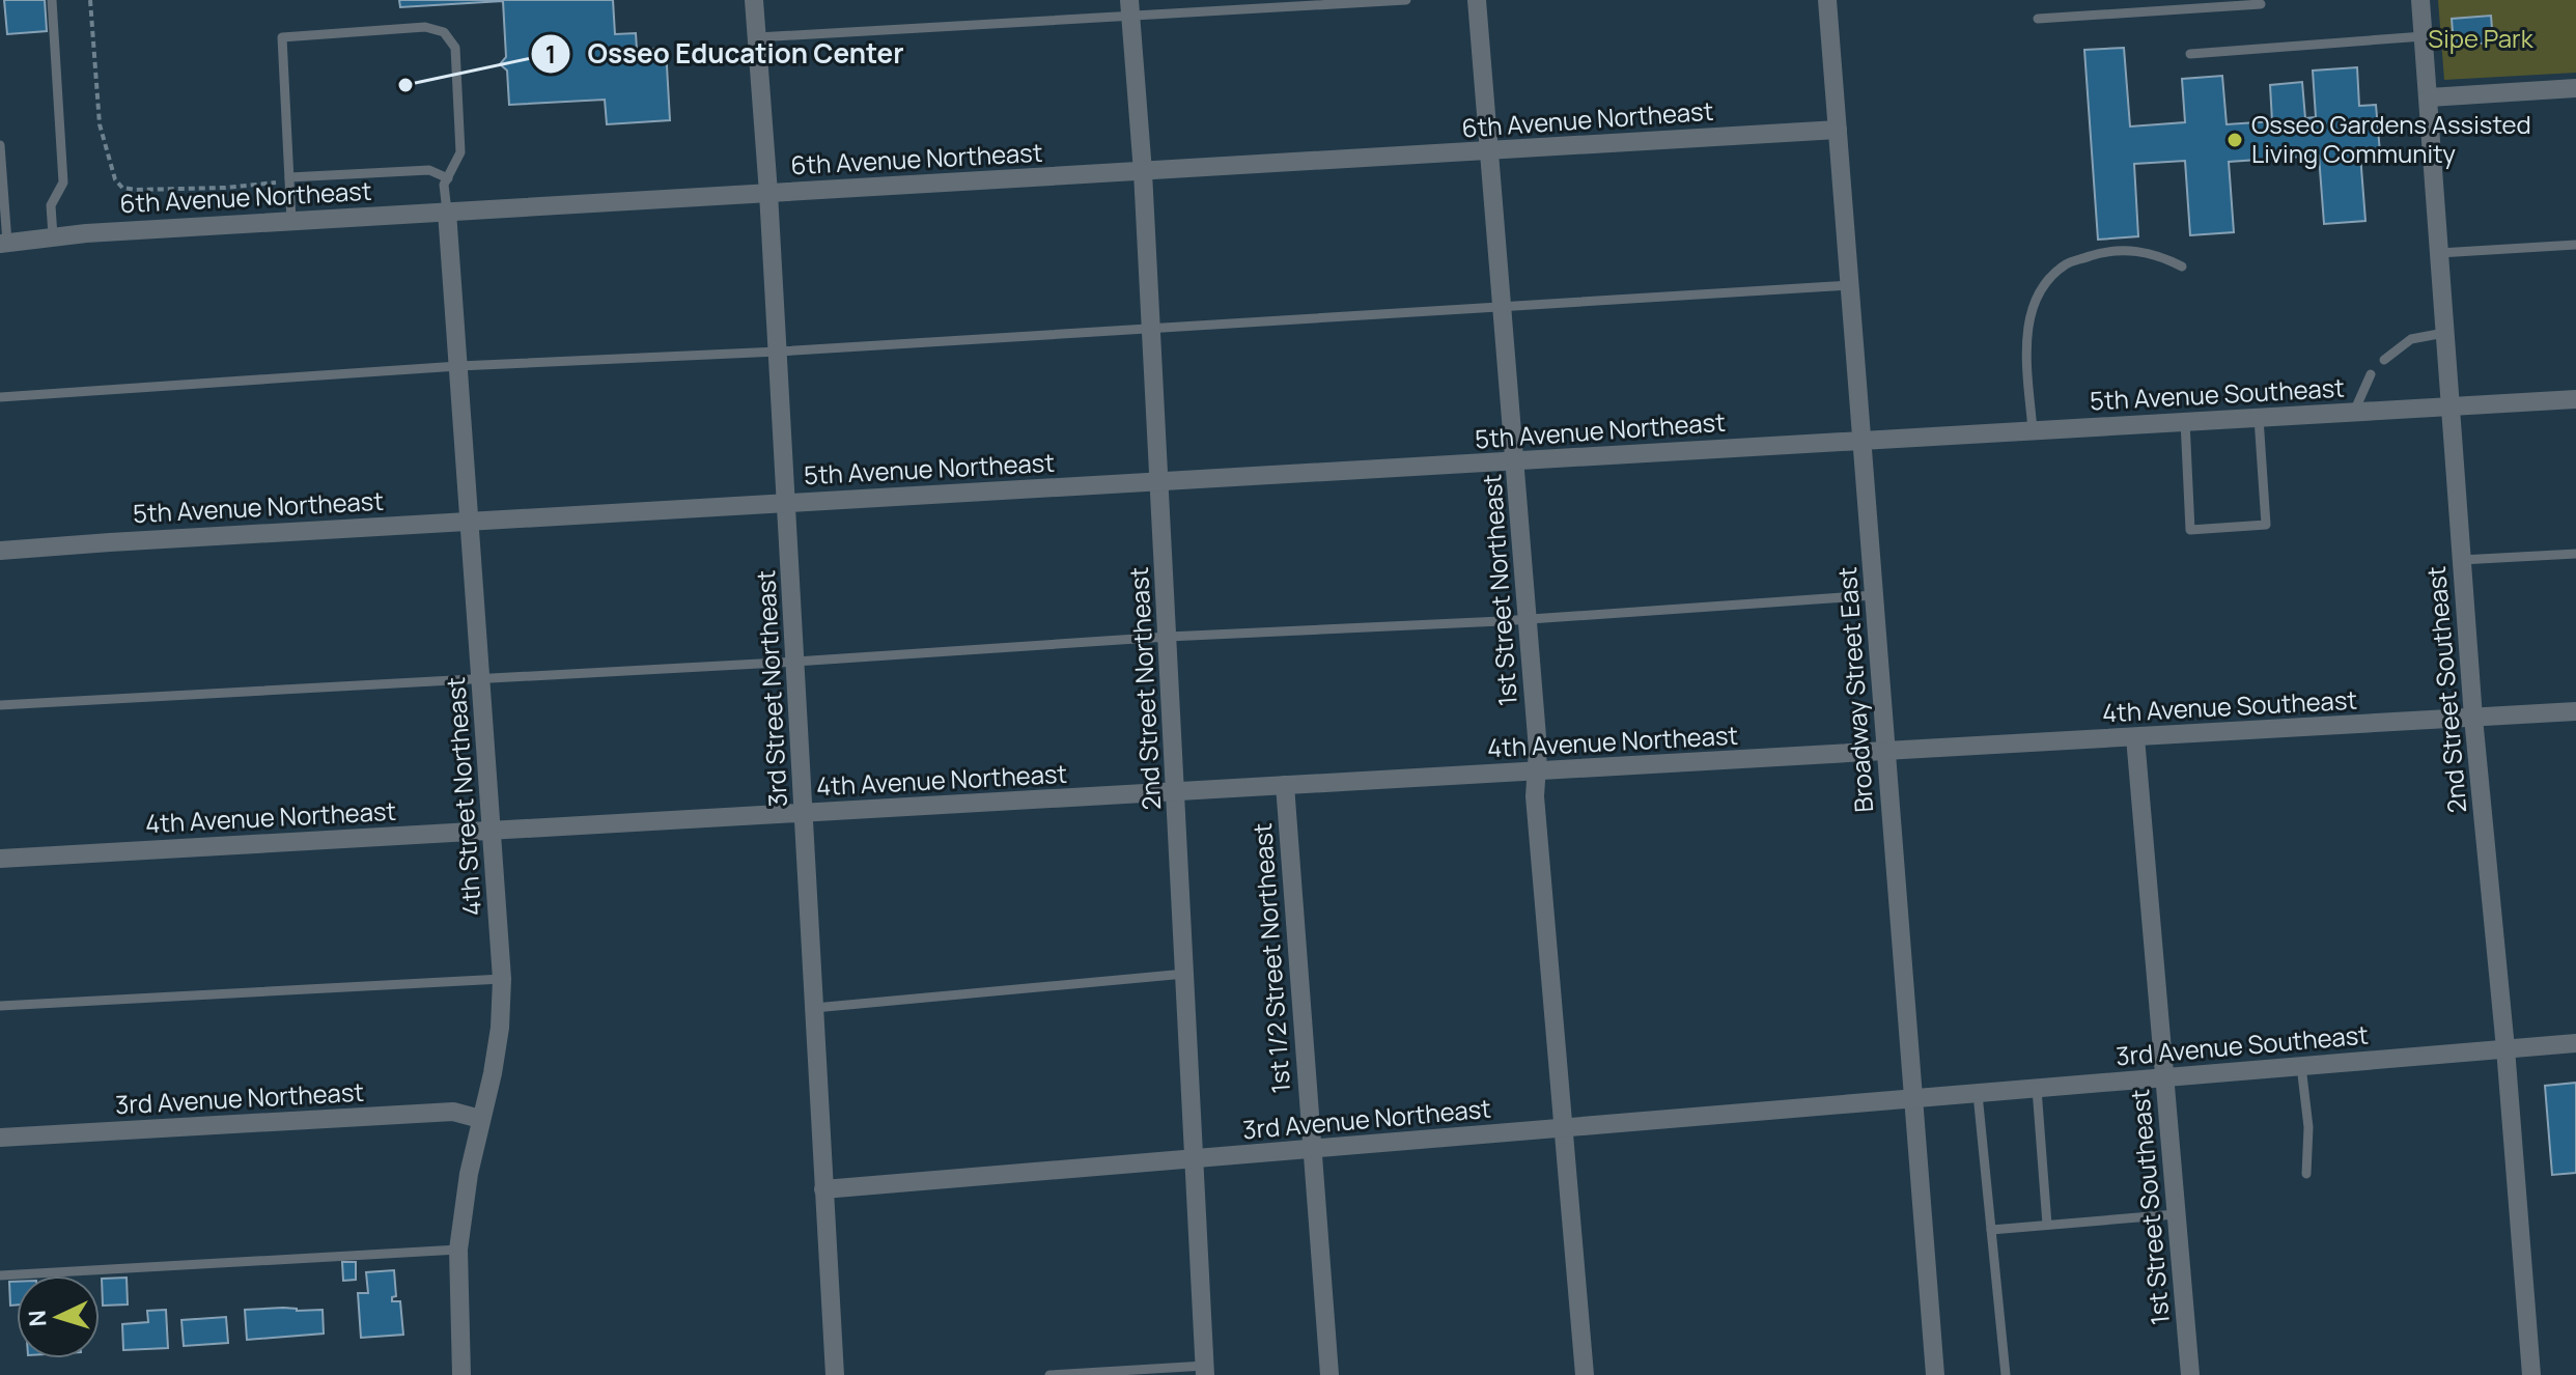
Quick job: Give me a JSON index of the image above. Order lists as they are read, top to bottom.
{
  "streets": {
    "street": [
      "6th Avenue Northeast",
      "5th Avenue Southeast",
      "5th Avenue Northeast",
      "1st Street Northeast",
      "3rd Street Northeast",
      "2nd Street Northeast",
      "Broadway Street East",
      "2nd Street Southeast",
      "4th Avenue Southeast",
      "4th Avenue Northeast",
      "4th Street Northeast",
      "1st 1/2 Street Northeast",
      "3rd Avenue Southeast",
      "3rd Avenue Northeast",
      "1st Street Southeast"
    ]
  },
  "crossings": [
    ["6th Avenue Northeast", "1st Street Northeast"],
    ["6th Avenue Northeast", "3rd Street Northeast"],
    ["6th Avenue Northeast", "2nd Street Northeast"],
    ["6th Avenue Northeast", "Broadway Street East"],
    ["6th Avenue Northeast", "4th Street Northeast"],
    ["5th Avenue Southeast", "5th Avenue Northeast"],
    ["5th Avenue Southeast", "Broadway Street East"],
    ["5th Avenue Southeast", "2nd Street Southeast"],
    ["5th Avenue Northeast", "1st Street Northeast"],
    ["5th Avenue Northeast", "3rd Street Northeast"],
    ["5th Avenue Northeast", "2nd Street Northeast"],
    ["5th Avenue Northeast", "Broadway Street East"],
    ["5th Avenue Northeast", "4th Street Northeast"],
    ["1st Street Northeast", "4th Avenue Northeast"],
    ["1st Street Northeast", "3rd Avenue Northeast"],
    ["3rd Street Northeast", "4th Avenue Northeast"],
    ["3rd Street Northeast", "3rd Avenue Northeast"],
    ["2nd Street Northeast", "4th Avenue Northeast"],
    ["2nd Street Northeast", "3rd Avenue Northeast"],
    ["Broadway Street East", "4th Avenue Southeast"],
    ["Broadway Street East", "4th Avenue Northeast"],
    ["Broadway Street East", "3rd Avenue Southeast"],
    ["Broadway Street East", "3rd Avenue Northeast"],
    ["2nd Street Southeast", "4th Avenue Southeast"],
    ["2nd Street Southeast", "3rd Avenue Southeast"],
    ["4th Avenue Southeast", "4th Avenue Northeast"],
    ["4th Avenue Southeast", "1st Street Southeast"],
    ["4th Avenue Northeast", "4th Street Northeast"],
    ["4th Avenue Northeast", "1st 1/2 Street Northeast"],
    ["4th Street Northeast", "3rd Avenue Northeast"],
    ["1st 1/2 Street Northeast", "3rd Avenue Northeast"],
    ["3rd Avenue Southeast", "3rd Avenue Northeast"],
    ["3rd Avenue Southeast", "1st Street Southeast"]
  ],
  "parks": ["Sipe Park"],
  "places": ["Osseo Education Center", "Osseo Gardens Assisted Living Community"],
  "north": "left"
}
